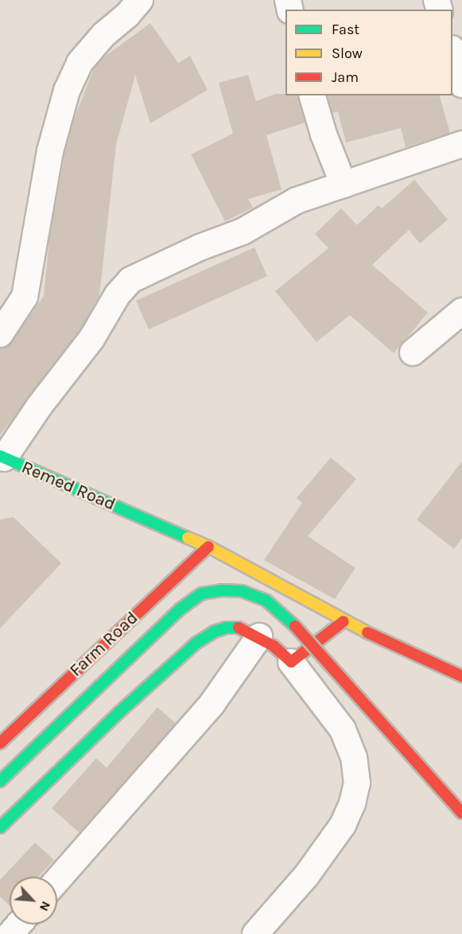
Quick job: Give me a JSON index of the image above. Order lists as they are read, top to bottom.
{
  "streets": {
    "street": ["Remed Road", "Farm Road"]
  },
  "crossings": [
    ["Remed Road", "Farm Road"]
  ],
  "legend": ["Fast", "Slow", "Jam"],
  "north": "bottom right"
}
